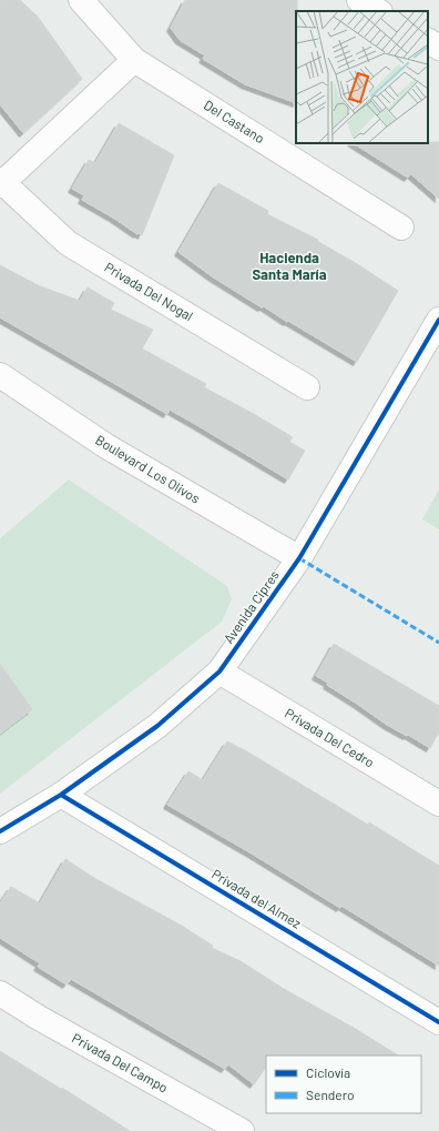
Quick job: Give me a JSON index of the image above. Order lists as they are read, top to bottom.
{
  "streets": {
    "street": [
      "Del Castano",
      "Privada Del Nogal",
      "Boulevard Los Olivos",
      "Avenida Cipres",
      "Privada Del Cedro",
      "Privada del Almez",
      "Privada Del Campo"
    ]
  },
  "crossings": [
    ["Del Castano", "Privada Del Nogal"],
    ["Boulevard Los Olivos", "Avenida Cipres"],
    ["Avenida Cipres", "Privada Del Cedro"],
    ["Avenida Cipres", "Privada del Almez"]
  ],
  "districts": ["Hacienda Santa María"],
  "legend": ["Ciclovía", "Sendero"]
}
